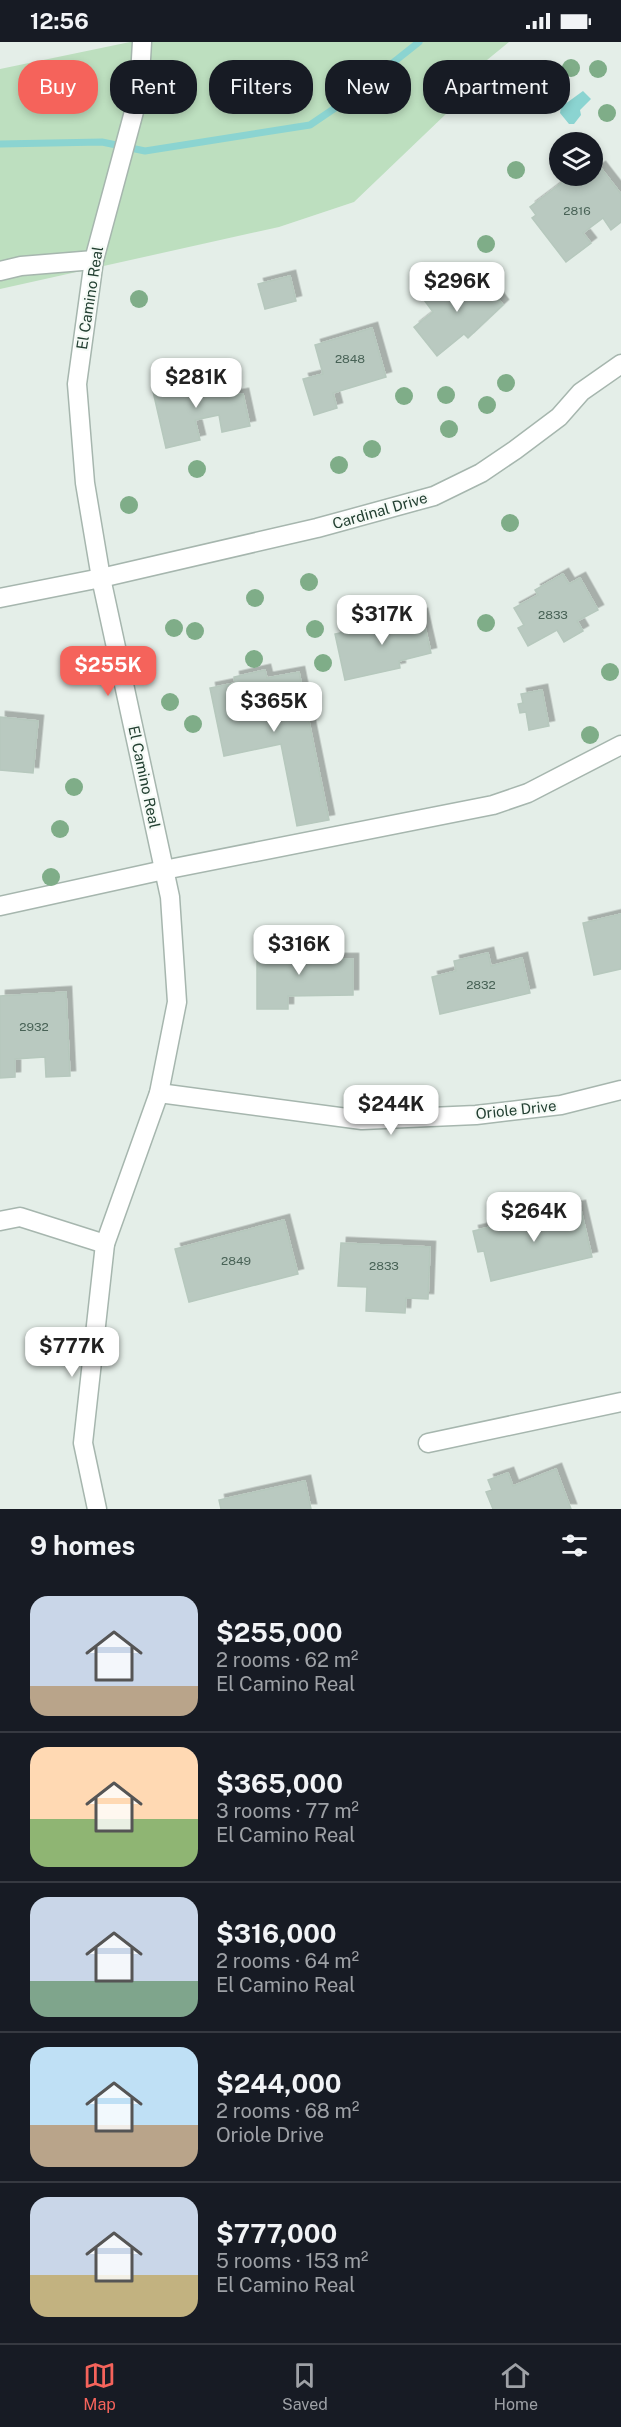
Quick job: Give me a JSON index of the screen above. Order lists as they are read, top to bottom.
{
  "streets": {
    "street": ["El Camino Real", "Cardinal Drive", "Oriole Drive"]
  },
  "crossings": [
    ["El Camino Real", "Cardinal Drive"],
    ["El Camino Real", "Oriole Drive"]
  ],
  "house_numbers": [
    "2816",
    "2848",
    "2833",
    "2832",
    "2932",
    "2849",
    "2833"
  ],
  "page": {
    "status": "12:56",
    "chip": [
      "Buy",
      "Rent",
      "Filters",
      "New",
      "Apartment"
    ],
    "price": [
      "$296K",
      "$281K",
      "$317K",
      "$255K",
      "$365K",
      "$316K",
      "$244K",
      "$264K",
      "$777K"
    ],
    "heading": "9 homes",
    "list": [
      {
        "name": "$255,000",
        "note": "2 rooms · 62 m² · El Camino Real"
      },
      {
        "name": "$365,000",
        "note": "3 rooms · 77 m² · El Camino Real"
      },
      {
        "name": "$316,000",
        "note": "2 rooms · 64 m² · El Camino Real"
      },
      {
        "name": "$244,000",
        "note": "2 rooms · 68 m² · Oriole Drive"
      },
      {
        "name": "$777,000",
        "note": "5 rooms · 153 m² · El Camino Real"
      }
    ],
    "tabs": ["Map", "Saved", "Home"]
  }
}
